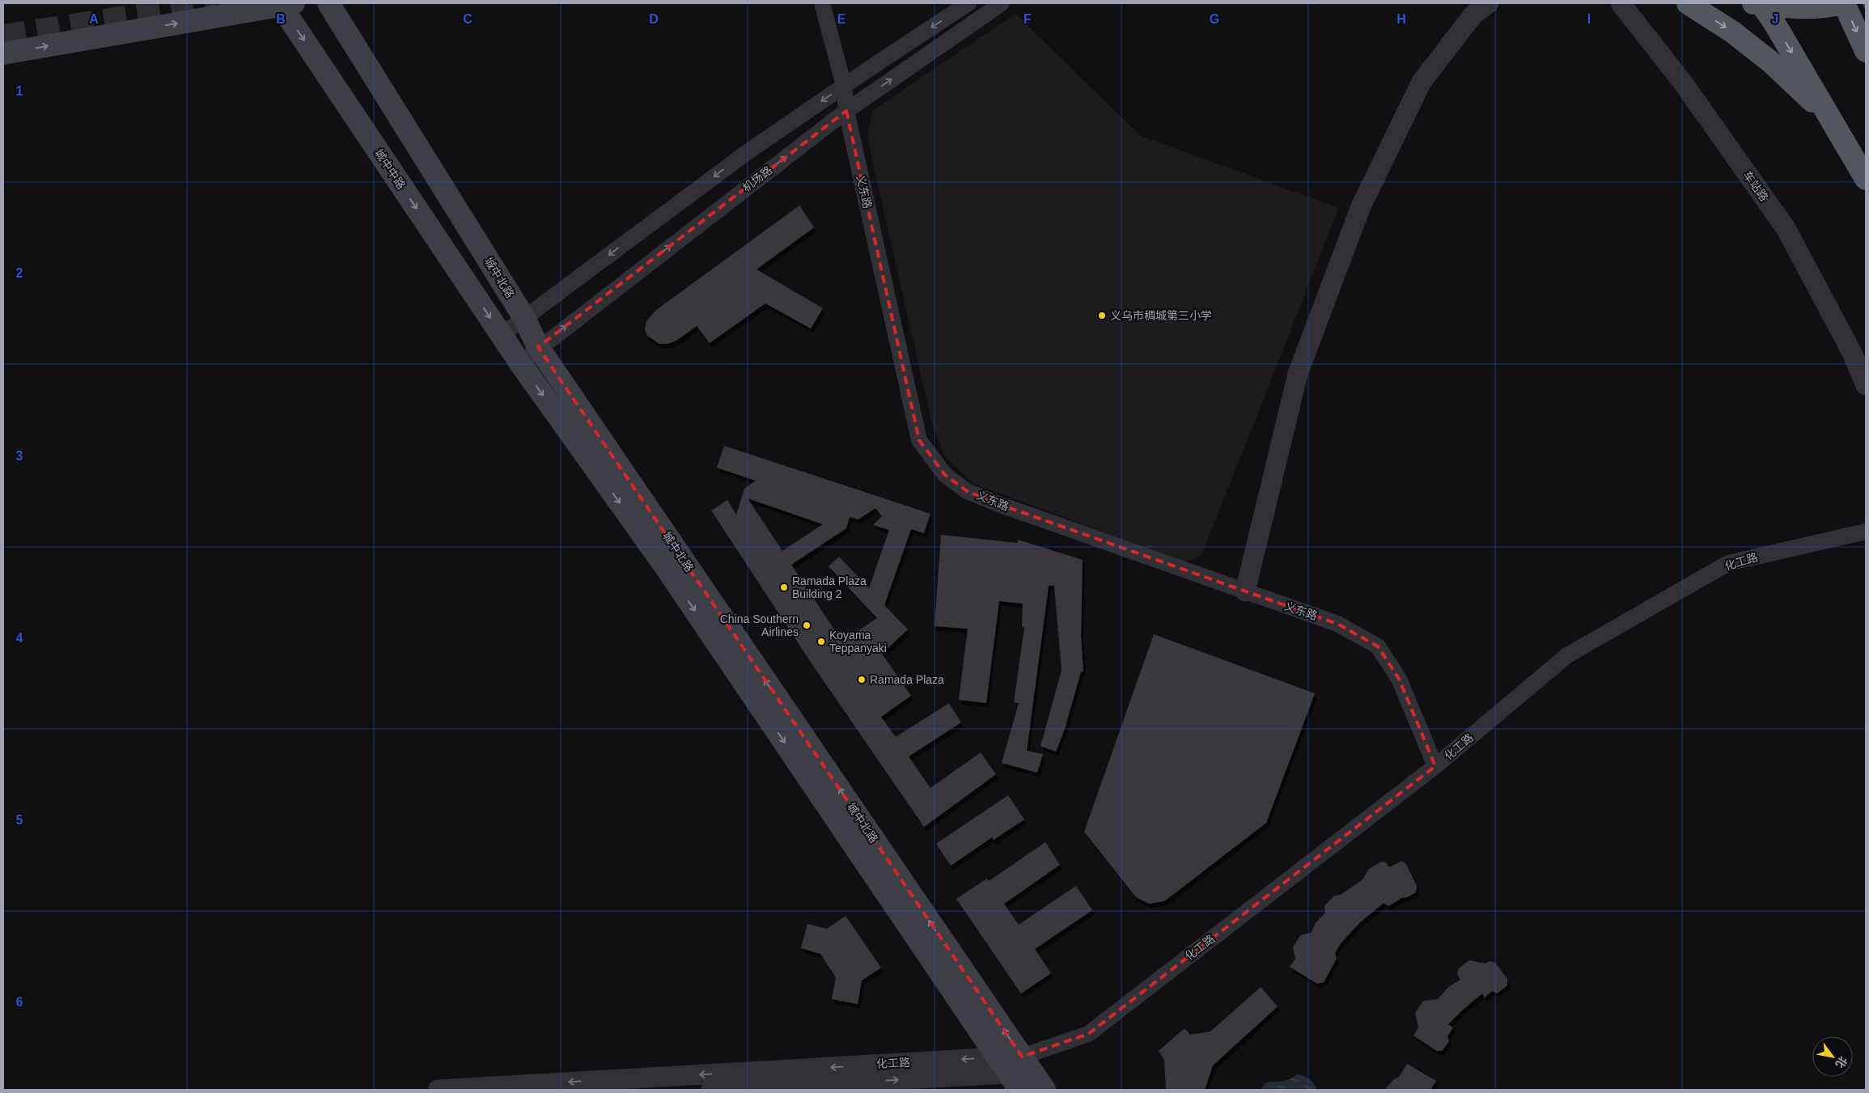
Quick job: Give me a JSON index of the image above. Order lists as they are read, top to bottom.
{
  "streets": {
    "main road": ["城中中路", "城中北路"],
    "street": [
      "机场路",
      "车站路",
      "义东路",
      "化工路"
    ]
  },
  "crossings": [
    ["城中中路", "城中北路"],
    ["机场路", "义东路"],
    ["机场路", "城中北路"],
    ["义东路", "化工路"],
    ["城中北路", "化工路"]
  ],
  "one_way": ["城中中路"],
  "places": [
    "义乌市稠城第三小学",
    "Ramada Plaza Building 2",
    "China Southern Airlines",
    "Koyama Teppanyaki",
    "Ramada Plaza"
  ],
  "north": "bottom right",
  "grid": {
    "columns": [
      "A",
      "B",
      "C",
      "D",
      "E",
      "F",
      "G",
      "H",
      "I",
      "J"
    ],
    "rows": [
      "1",
      "2",
      "3",
      "4",
      "5",
      "6"
    ]
  }
}
